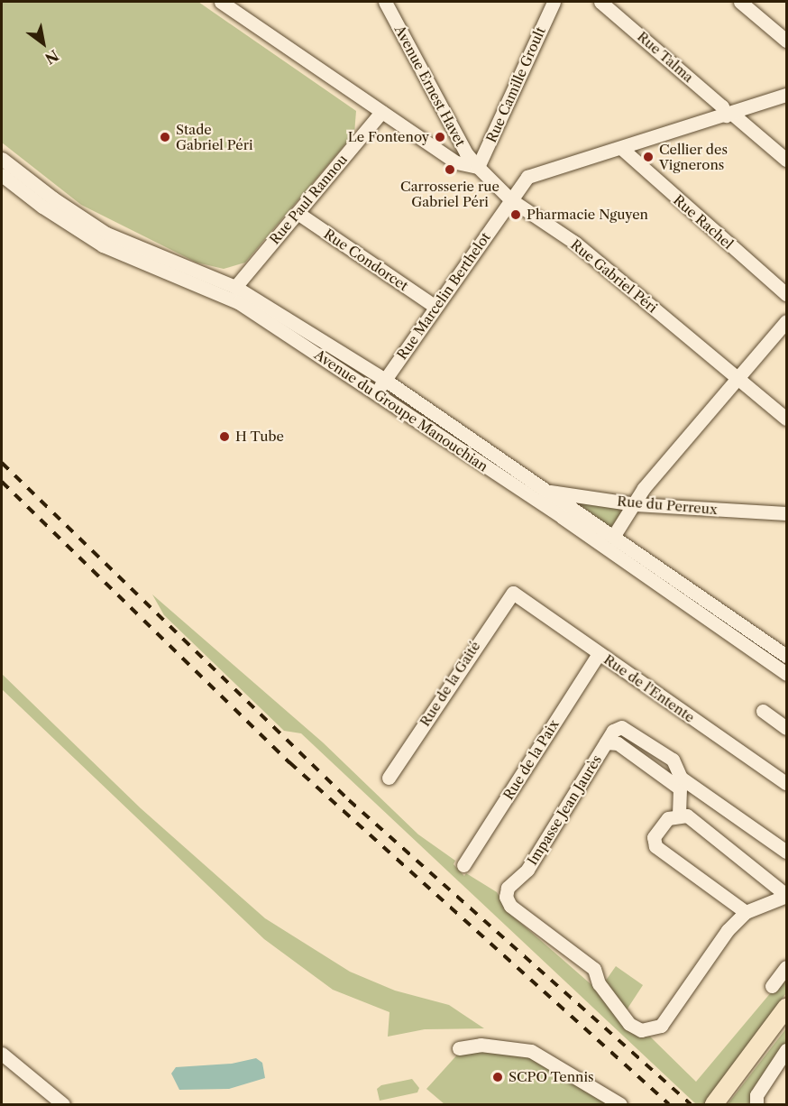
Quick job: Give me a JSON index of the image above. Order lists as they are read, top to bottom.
{
  "streets": {
    "street": [
      "Rue Talma",
      "Rue Camille Groult",
      "Avenue Ernest Havet",
      "Rue Paul Rannou",
      "Rue Rachel",
      "Rue Condorcet",
      "Rue Gabriel Péri",
      "Rue Marcelin Berthelot",
      "Avenue du Groupe Manouchian",
      "Rue du Perreux",
      "Rue de la Gaité",
      "Rue de l'Entente",
      "Rue de la Paix",
      "Impasse Jean Jaurès"
    ]
  },
  "crossings": [
    ["Rue Talma", "Rue Marcelin Berthelot"],
    ["Rue Camille Groult", "Avenue Ernest Havet"],
    ["Rue Camille Groult", "Rue Gabriel Péri"],
    ["Avenue Ernest Havet", "Rue Gabriel Péri"],
    ["Rue Paul Rannou", "Rue Condorcet"],
    ["Rue Paul Rannou", "Rue Gabriel Péri"],
    ["Rue Paul Rannou", "Avenue du Groupe Manouchian"],
    ["Rue Rachel", "Rue Marcelin Berthelot"],
    ["Rue Condorcet", "Rue Marcelin Berthelot"],
    ["Rue Gabriel Péri", "Rue Marcelin Berthelot"],
    ["Rue Marcelin Berthelot", "Avenue du Groupe Manouchian"],
    ["Avenue du Groupe Manouchian", "Rue du Perreux"],
    ["Rue de la Gaité", "Rue de l'Entente"],
    ["Rue de l'Entente", "Rue de la Paix"]
  ],
  "places": [
    "Stade Gabriel Péri",
    "Le Fontenoy",
    "Cellier des Vignerons",
    "Carrosserie rue Gabriel Péri",
    "Pharmacie Nguyen",
    "H Tube",
    "SCPO Tennis"
  ],
  "north": "bottom right"
}
